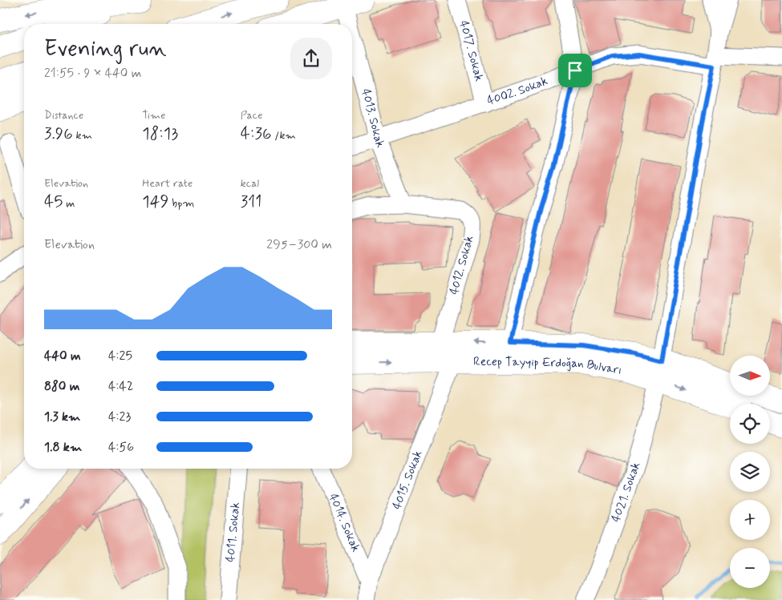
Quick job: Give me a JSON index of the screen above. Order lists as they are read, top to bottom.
{
  "streets": {
    "main road": ["Recep Tayyip Erdoğan Bulvarı"],
    "street": [
      "4017. Sokak",
      "4002. Sokak",
      "4013. Sokak",
      "4012. Sokak",
      "4015. Sokak",
      "4021. Sokak",
      "4014. Sokak",
      "4011. Sokak"
    ]
  },
  "crossings": [
    ["4017. Sokak", "4002. Sokak"],
    ["4002. Sokak", "4013. Sokak"],
    ["4002. Sokak", "4021. Sokak"],
    ["4013. Sokak", "4012. Sokak"],
    ["4012. Sokak", "Recep Tayyip Erdoğan Bulvarı"],
    ["Recep Tayyip Erdoğan Bulvarı", "4015. Sokak"],
    ["Recep Tayyip Erdoğan Bulvarı", "4021. Sokak"],
    ["4015. Sokak", "4014. Sokak"]
  ],
  "north": "right",
  "page": {
    "heading": ["Evening run", "21:55 · 9 × 440 m"],
    "stats": [
      ["Distance", "3.96 km"],
      ["Time", "18:13"],
      ["Pace", "4:36 /km"],
      ["Elevation", "45 m"],
      ["Heart rate", "149 bpm"],
      ["kcal", "311"]
    ],
    "chart": ["Elevation", "295–300 m"],
    "list": [
      {
        "name": "440 m",
        "note": "4:25"
      },
      {
        "name": "880 m",
        "note": "4:42"
      },
      {
        "name": "1.3 km",
        "note": "4:23"
      },
      {
        "name": "1.8 km",
        "note": "4:56"
      }
    ],
    "map_buttons": ["+", "−"]
  }
}
